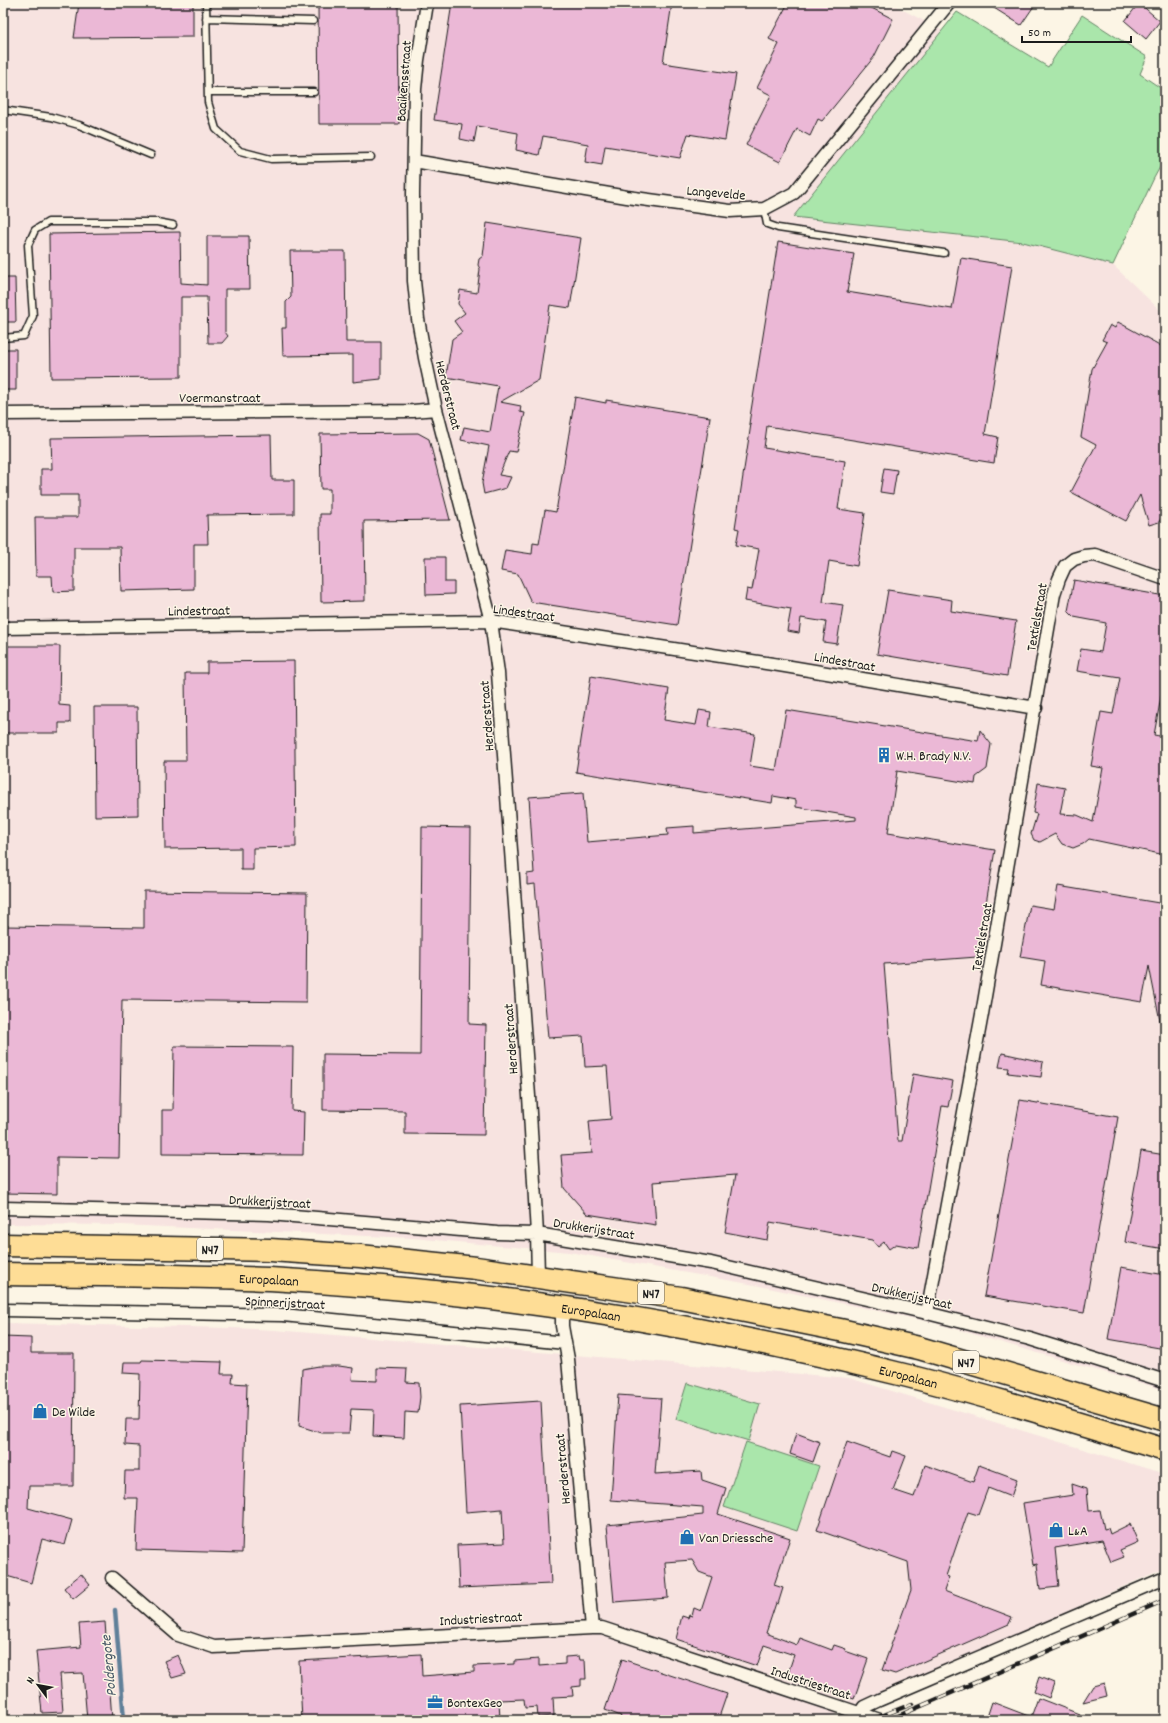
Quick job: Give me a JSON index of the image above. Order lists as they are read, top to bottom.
{
  "streets": {
    "highway": ["N47", "Europalaan"],
    "street": [
      "Baaikensstraat",
      "Langevelde",
      "Herderstraat",
      "Voermanstraat",
      "Lindestraat",
      "Textielstraat",
      "Drukkerijstraat",
      "Spinnerijstraat",
      "Industriestraat"
    ]
  },
  "crossings": [
    ["Baaikensstraat", "Langevelde"],
    ["Baaikensstraat", "Herderstraat"],
    ["Langevelde", "Herderstraat"],
    ["Herderstraat", "Voermanstraat"],
    ["Herderstraat", "Lindestraat"],
    ["Herderstraat", "Drukkerijstraat"],
    ["Herderstraat", "Europalaan"],
    ["Herderstraat", "Spinnerijstraat"],
    ["Herderstraat", "Industriestraat"],
    ["Lindestraat", "Textielstraat"],
    ["Textielstraat", "Drukkerijstraat"]
  ],
  "water": ["Poldergote"],
  "places": {
    "building": ["W.H. Brady N.V."],
    "shop": ["De Wilde", "L&A", "Van Driessche"],
    "office": ["BontexGeo"]
  },
  "scale_bar": "50 m",
  "north": "top left"
}
